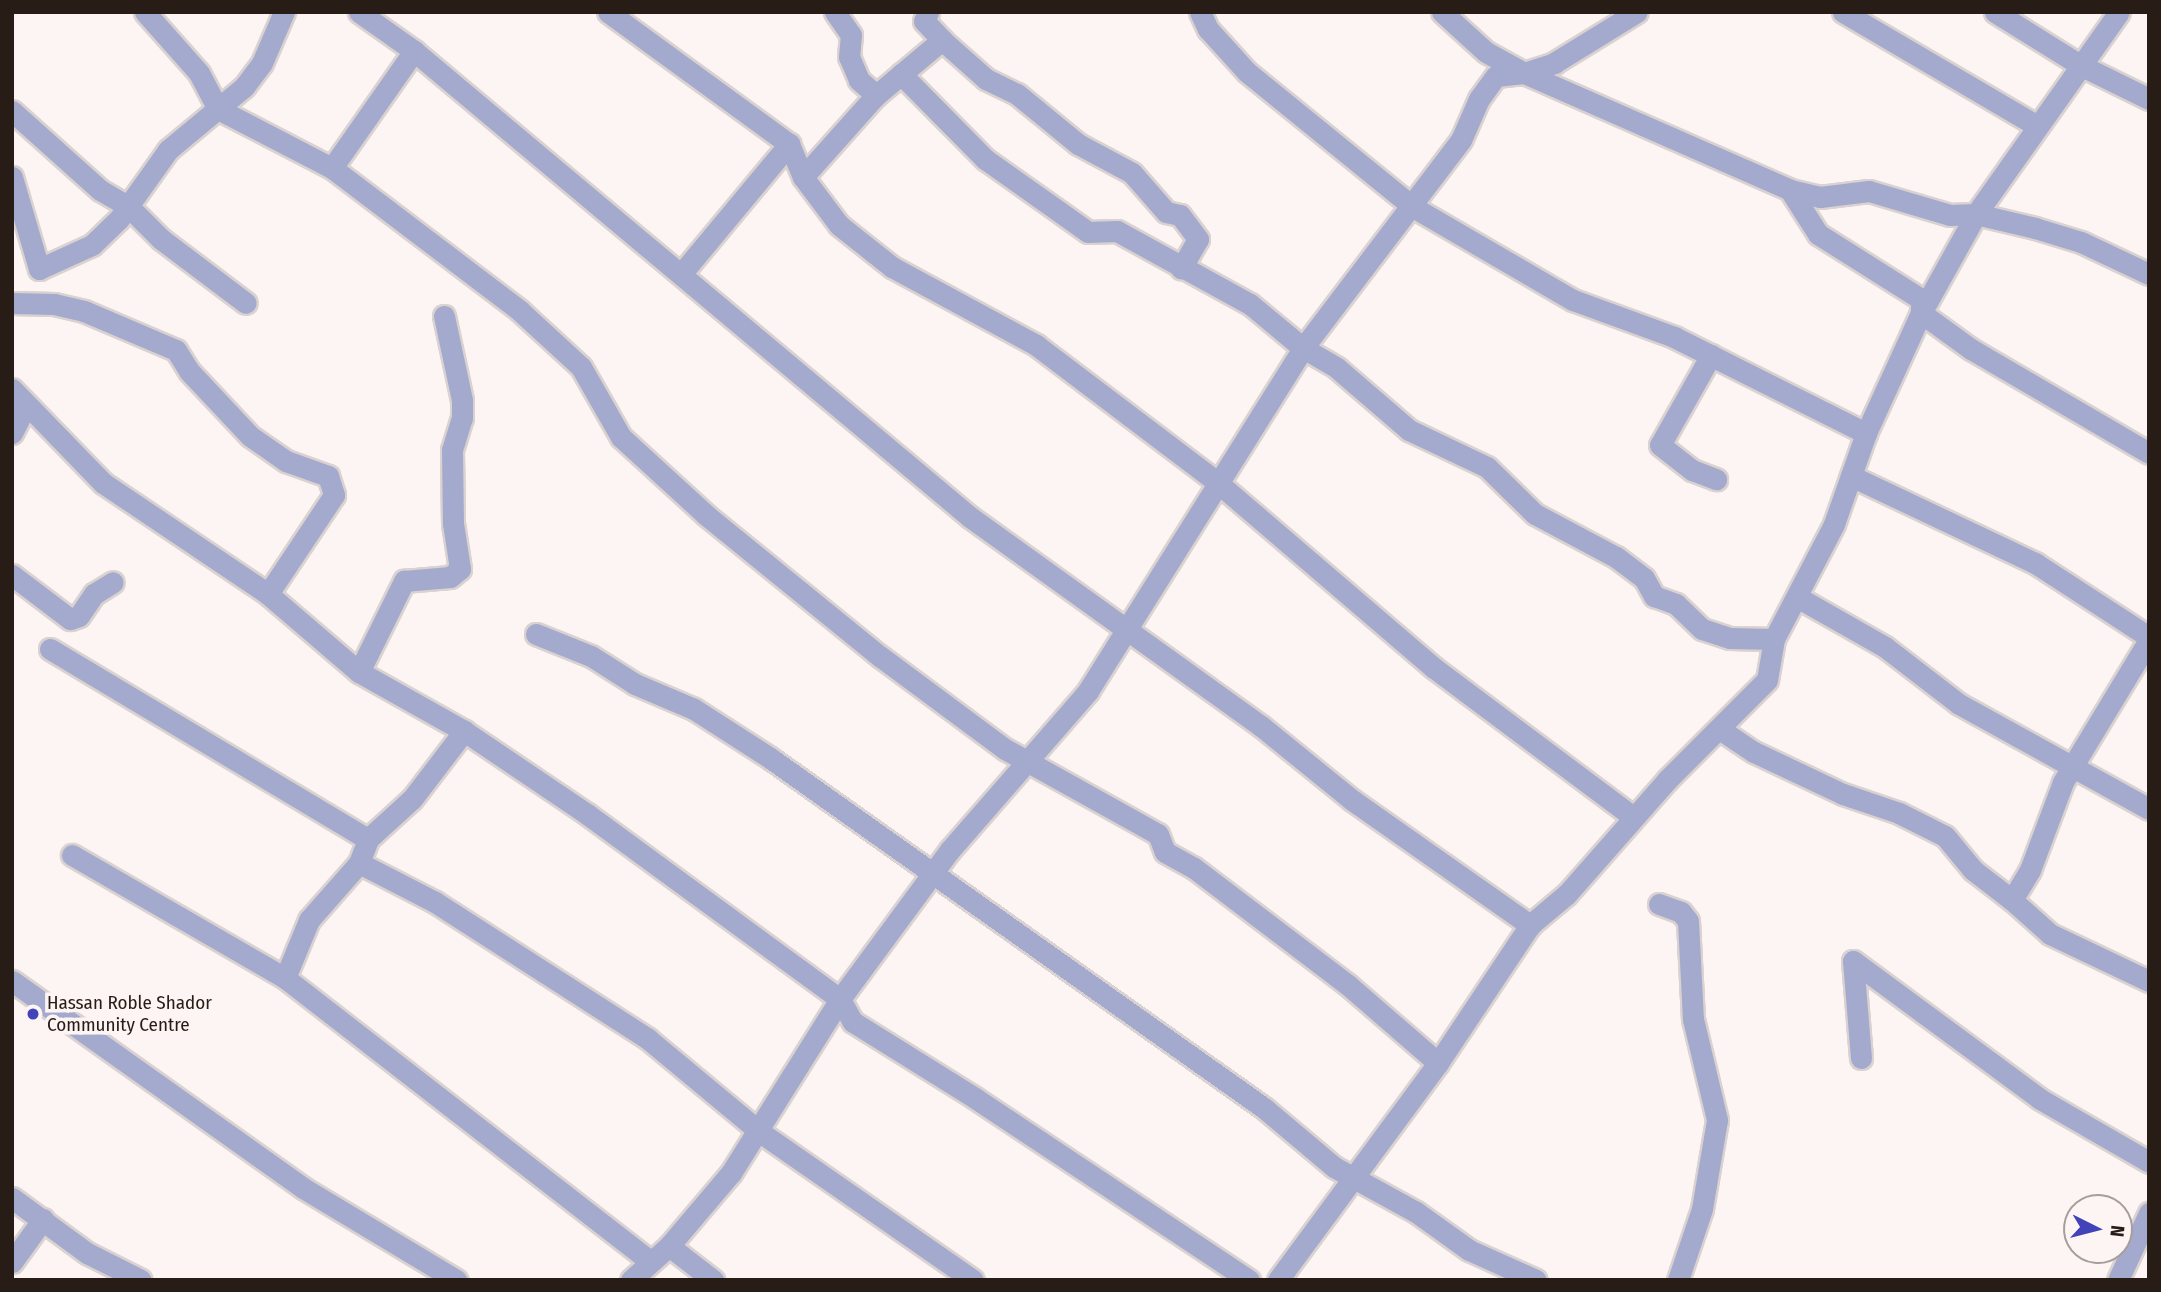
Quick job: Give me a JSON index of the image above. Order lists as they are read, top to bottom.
{
  "places": ["Hassan Roble Shador Community Centre"],
  "north": "right"
}
